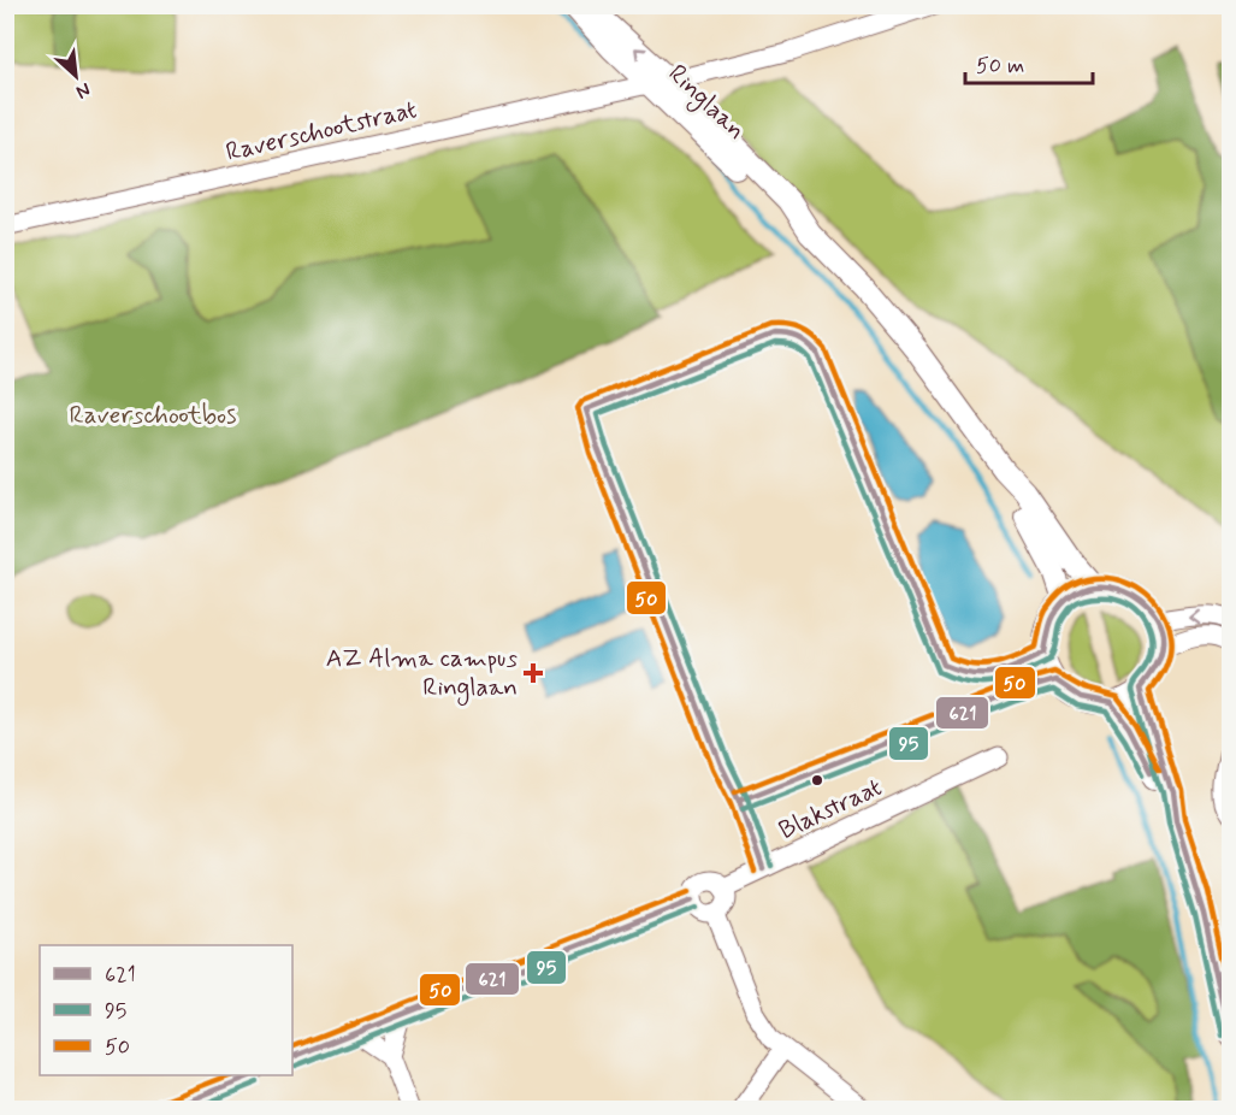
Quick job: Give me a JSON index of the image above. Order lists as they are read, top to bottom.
{
  "streets": {
    "main road": ["Ringlaan"],
    "street": ["Raverschootstraat", "Blakstraat"]
  },
  "crossings": [
    ["Ringlaan", "Raverschootstraat"]
  ],
  "parks": ["Raverschootbos"],
  "places": {
    "health": ["AZ Alma campus Ringlaan"]
  },
  "lines": ["transit line 50", "transit line 621", "transit line 95"],
  "legend": ["621", "95", "50"],
  "scale_bar": "50 m",
  "north": "bottom right"
}
